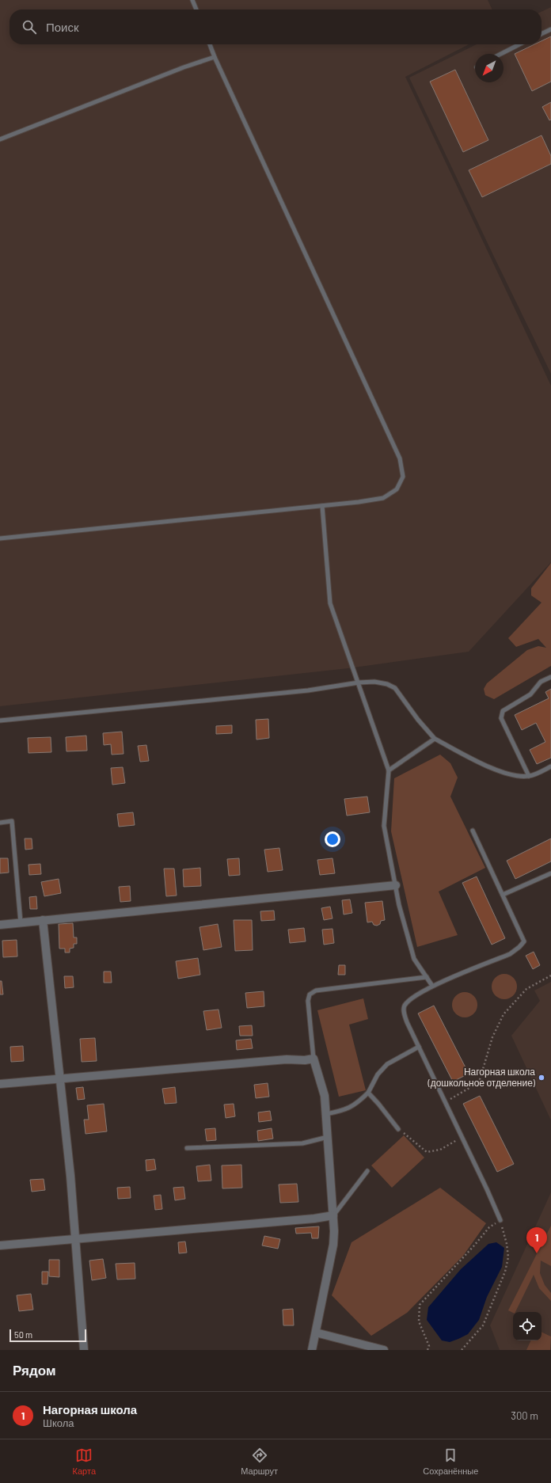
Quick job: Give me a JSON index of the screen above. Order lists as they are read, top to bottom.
{
  "places": ["Нагорная школа (дошкольное отделение)"],
  "scale_bar": "50 m",
  "north": "bottom left",
  "page": {
    "search": "Поиск",
    "pins": "1",
    "scale": "50 m",
    "heading": "Рядом",
    "list": [
      {
        "mark": "1",
        "name": "Нагорная школа",
        "note": "Школа",
        "value": "300 m"
      }
    ],
    "nav": ["Карта", "Маршрут", "Сохранённые"]
  }
}
